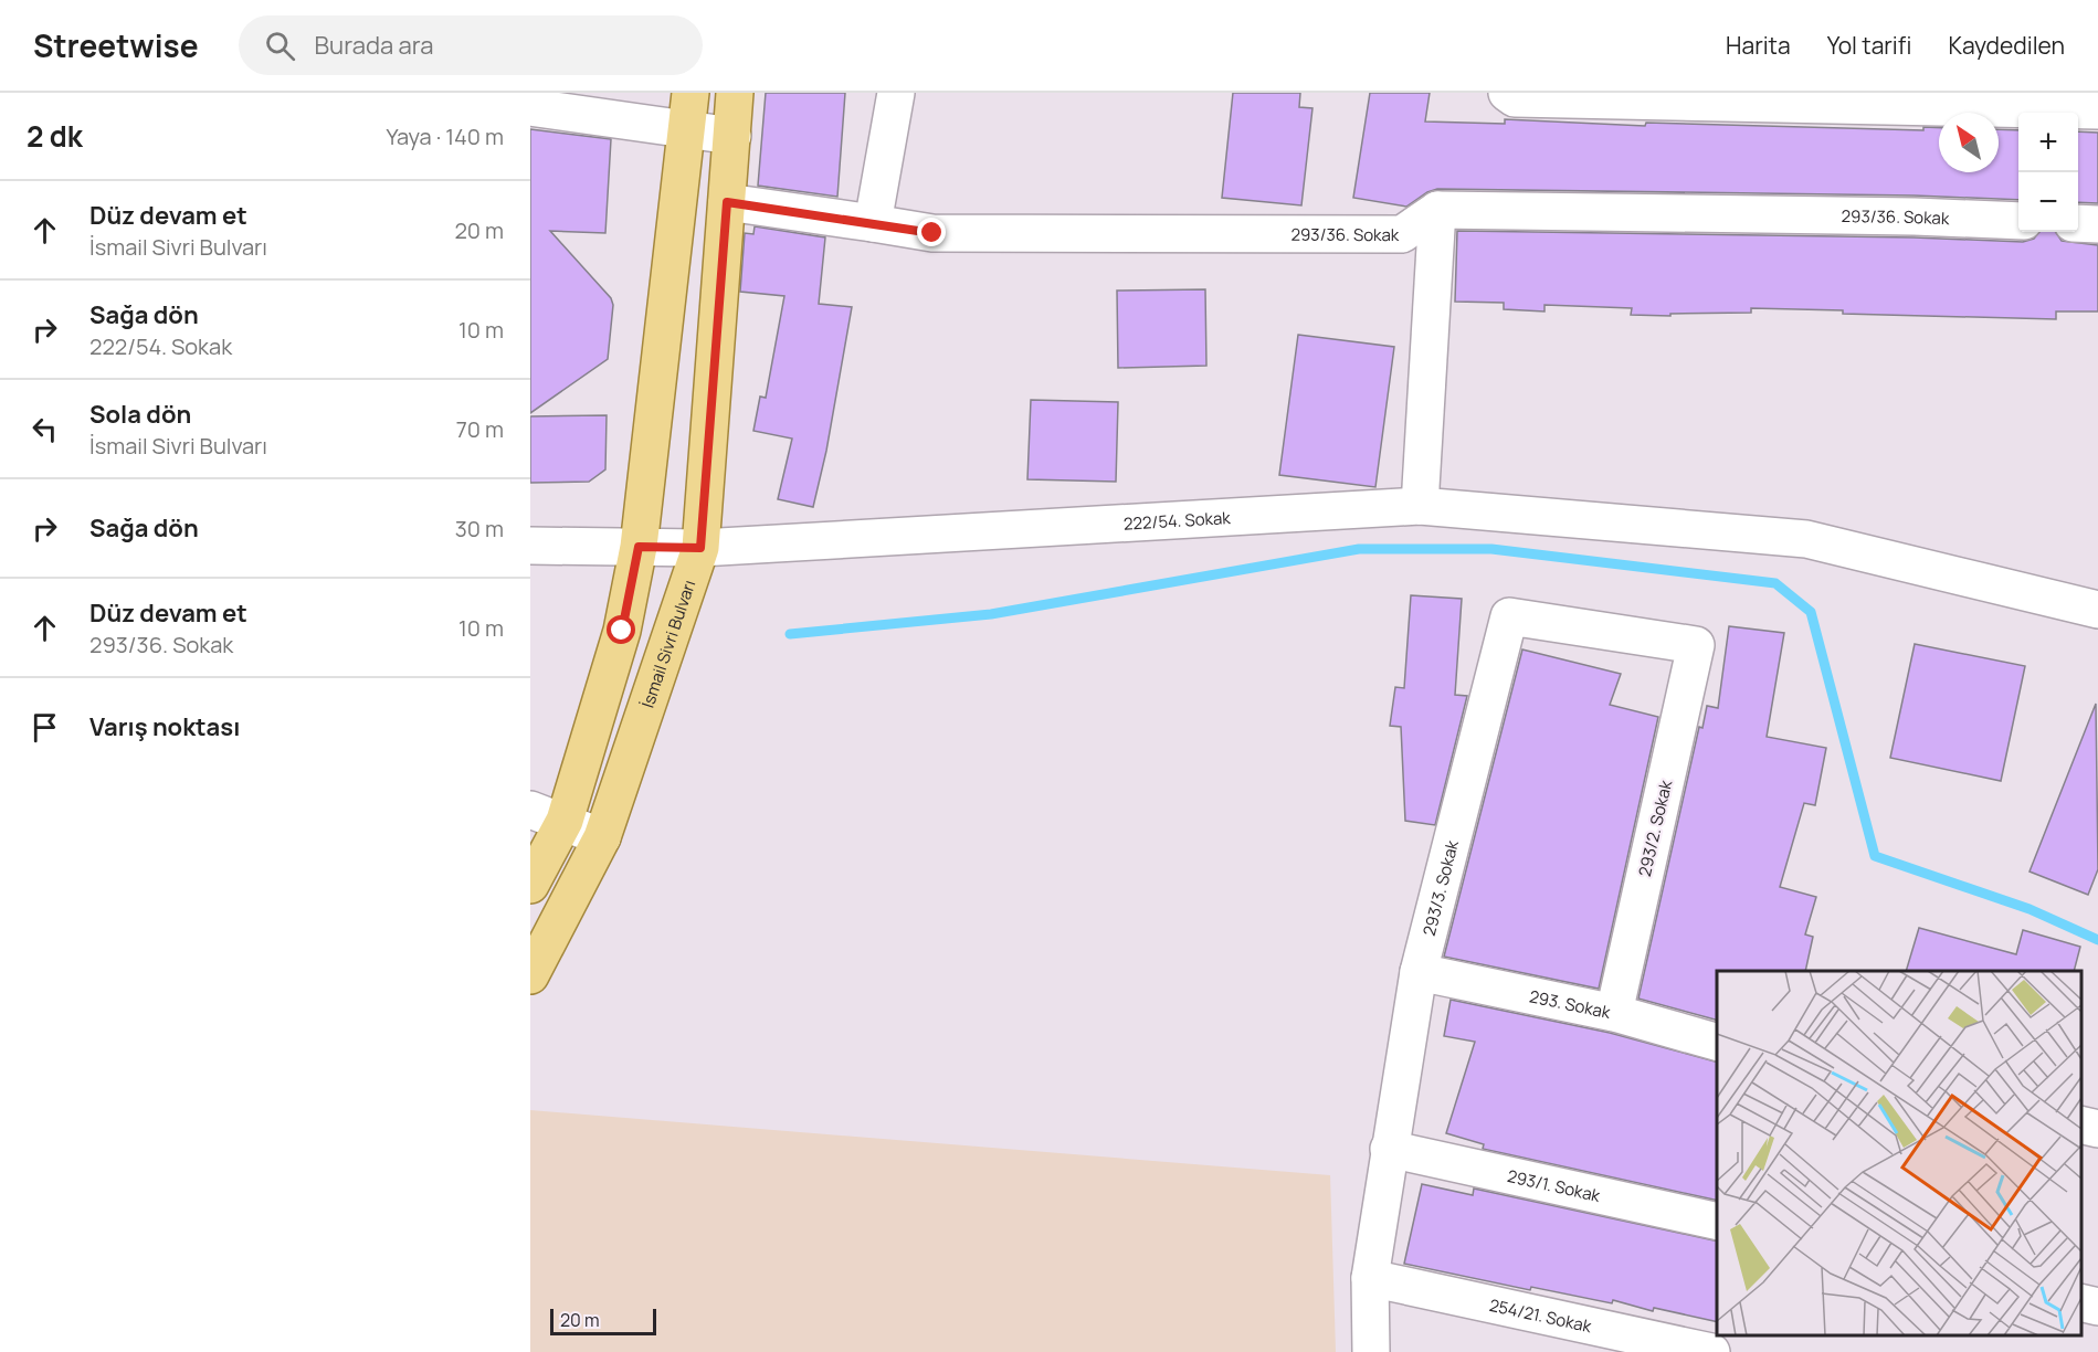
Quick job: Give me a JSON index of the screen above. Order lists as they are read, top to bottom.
{
  "streets": {
    "main road": ["İsmail Sivri Bulvarı"],
    "street": [
      "293/36. Sokak",
      "222/54. Sokak",
      "293/2. Sokak",
      "293/3. Sokak",
      "293. Sokak",
      "293/1. Sokak",
      "254/21. Sokak"
    ]
  },
  "crossings": [
    ["293/36. Sokak", "İsmail Sivri Bulvarı"],
    ["222/54. Sokak", "İsmail Sivri Bulvarı"],
    ["293/2. Sokak", "293/3. Sokak"],
    ["293/2. Sokak", "293. Sokak"],
    ["293/3. Sokak", "293. Sokak"],
    ["293/3. Sokak", "293/1. Sokak"],
    ["293/3. Sokak", "254/21. Sokak"]
  ],
  "scale_bar": "20 m",
  "north": "top left",
  "page": {
    "header": "Streetwise",
    "search": "Burada ara",
    "nav": ["Harita", "Yol tarifi", "Kaydedilen"],
    "heading": ["2 dk", "Yaya · 140 m"],
    "map_buttons": ["+", "−"],
    "list": [
      ["Düz devam et", "İsmail Sivri Bulvarı", "20 m"],
      ["Sağa dön", "222/54. Sokak", "10 m"],
      ["Sola dön", "İsmail Sivri Bulvarı", "70 m"],
      ["Sağa dön", "30 m"],
      ["Düz devam et", "293/36. Sokak", "10 m"],
      "Varış noktası"
    ],
    "scale": "20 m"
  }
}
